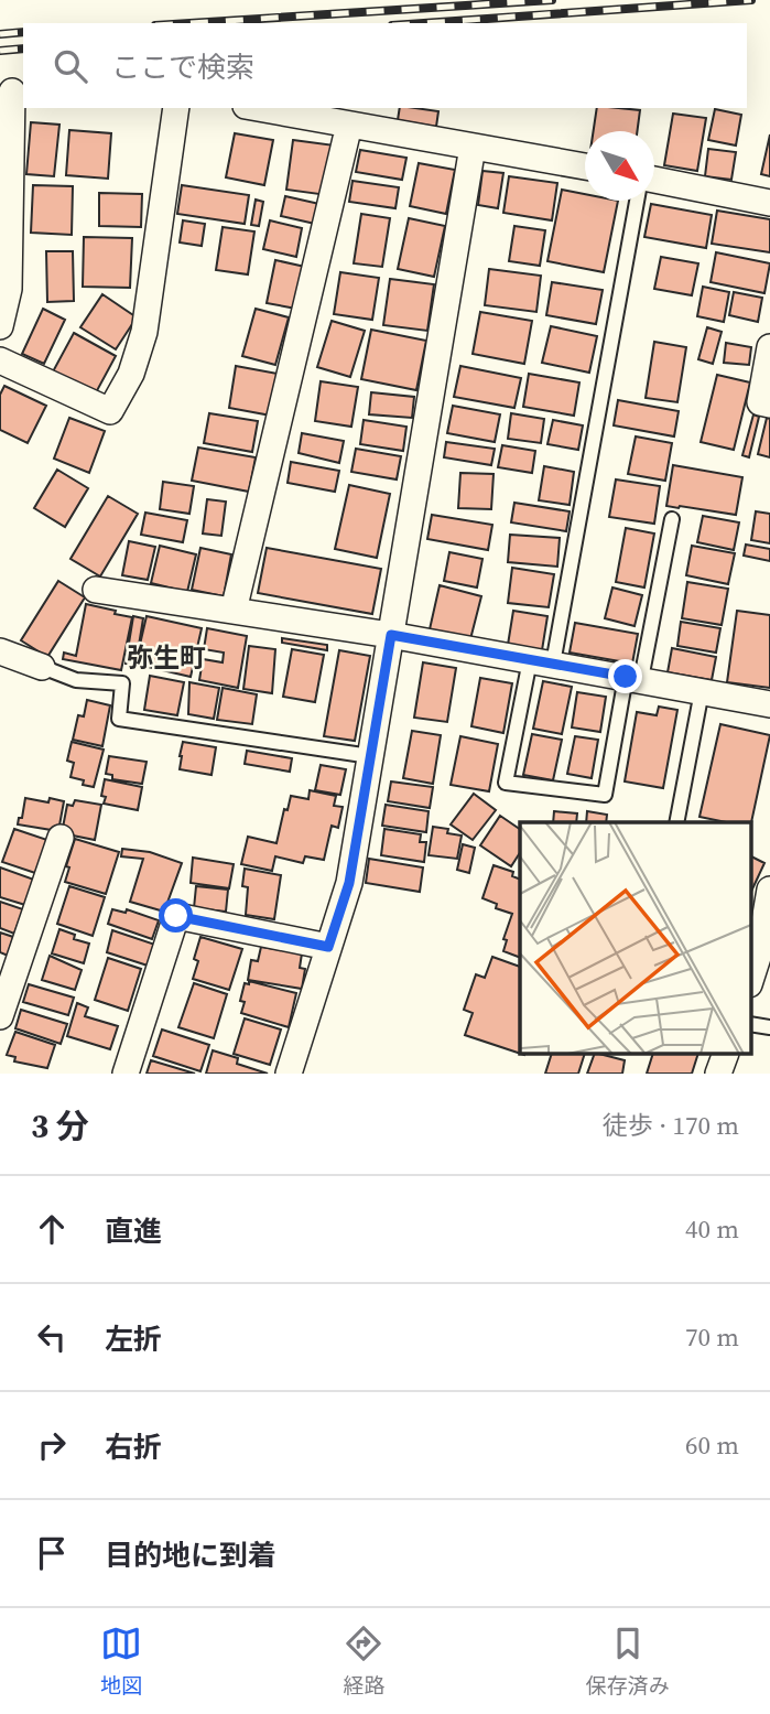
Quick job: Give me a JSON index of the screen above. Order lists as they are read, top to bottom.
{
  "districts": ["弥生町"],
  "north": "bottom right",
  "page": {
    "search": "ここで検索",
    "heading": ["3 分", "徒歩 · 170 m"],
    "list": [
      ["直進", "40 m"],
      ["左折", "70 m"],
      ["右折", "60 m"],
      "目的地に到着"
    ],
    "nav": ["地図", "経路", "保存済み"]
  }
}
